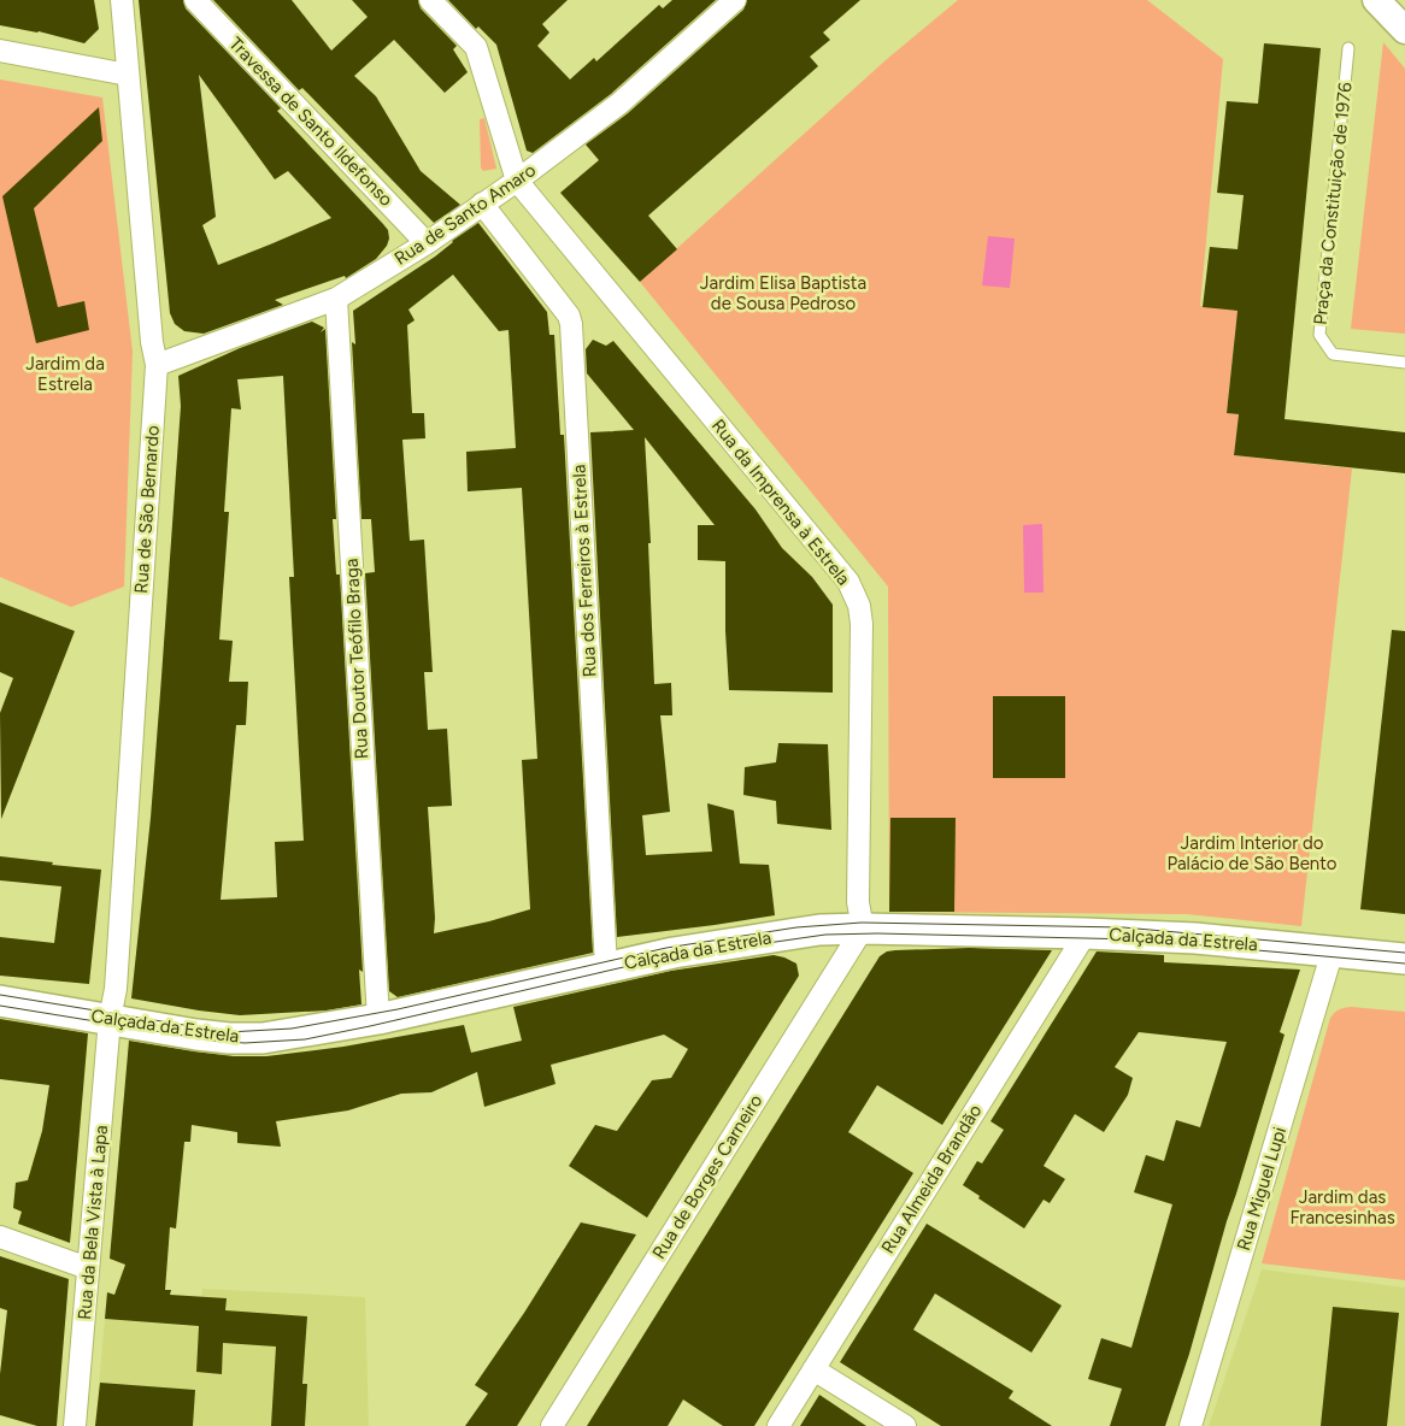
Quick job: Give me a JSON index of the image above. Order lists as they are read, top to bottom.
{
  "streets": {
    "main road": ["Calçada da Estrela"],
    "street": [
      "Travessa de Santo Ildefonso",
      "Rua de Santo Amaro",
      "Rua da Imprensa à Estrela",
      "Rua de São Bernardo",
      "Rua dos Ferreiros à Estrela",
      "Rua Doutor Teófilo Braga",
      "Rua de Borges Carneiro",
      "Rua Almeida Brandão",
      "Rua Miguel Lupi",
      "Rua da Bela Vista à Lapa"
    ],
    "lane": ["Praça da Constituição de 1976"]
  },
  "crossings": [
    ["Travessa de Santo Ildefonso", "Rua de Santo Amaro"],
    ["Rua de Santo Amaro", "Rua da Imprensa à Estrela"],
    ["Rua de Santo Amaro", "Rua de São Bernardo"],
    ["Rua de Santo Amaro", "Rua dos Ferreiros à Estrela"],
    ["Rua de Santo Amaro", "Rua Doutor Teófilo Braga"],
    ["Rua da Imprensa à Estrela", "Calçada da Estrela"],
    ["Rua da Imprensa à Estrela", "Rua de Borges Carneiro"],
    ["Rua de São Bernardo", "Calçada da Estrela"],
    ["Rua de São Bernardo", "Rua da Bela Vista à Lapa"],
    ["Rua dos Ferreiros à Estrela", "Calçada da Estrela"],
    ["Rua Doutor Teófilo Braga", "Calçada da Estrela"],
    ["Calçada da Estrela", "Rua de Borges Carneiro"],
    ["Calçada da Estrela", "Rua Almeida Brandão"],
    ["Calçada da Estrela", "Rua Miguel Lupi"],
    ["Calçada da Estrela", "Rua da Bela Vista à Lapa"]
  ],
  "parks": [
    "Jardim Elisa Baptista de Sousa Pedroso",
    "Jardim da Estrela",
    "Jardim Interior do Palácio de São Bento",
    "Jardim das Francesinhas"
  ]
}
